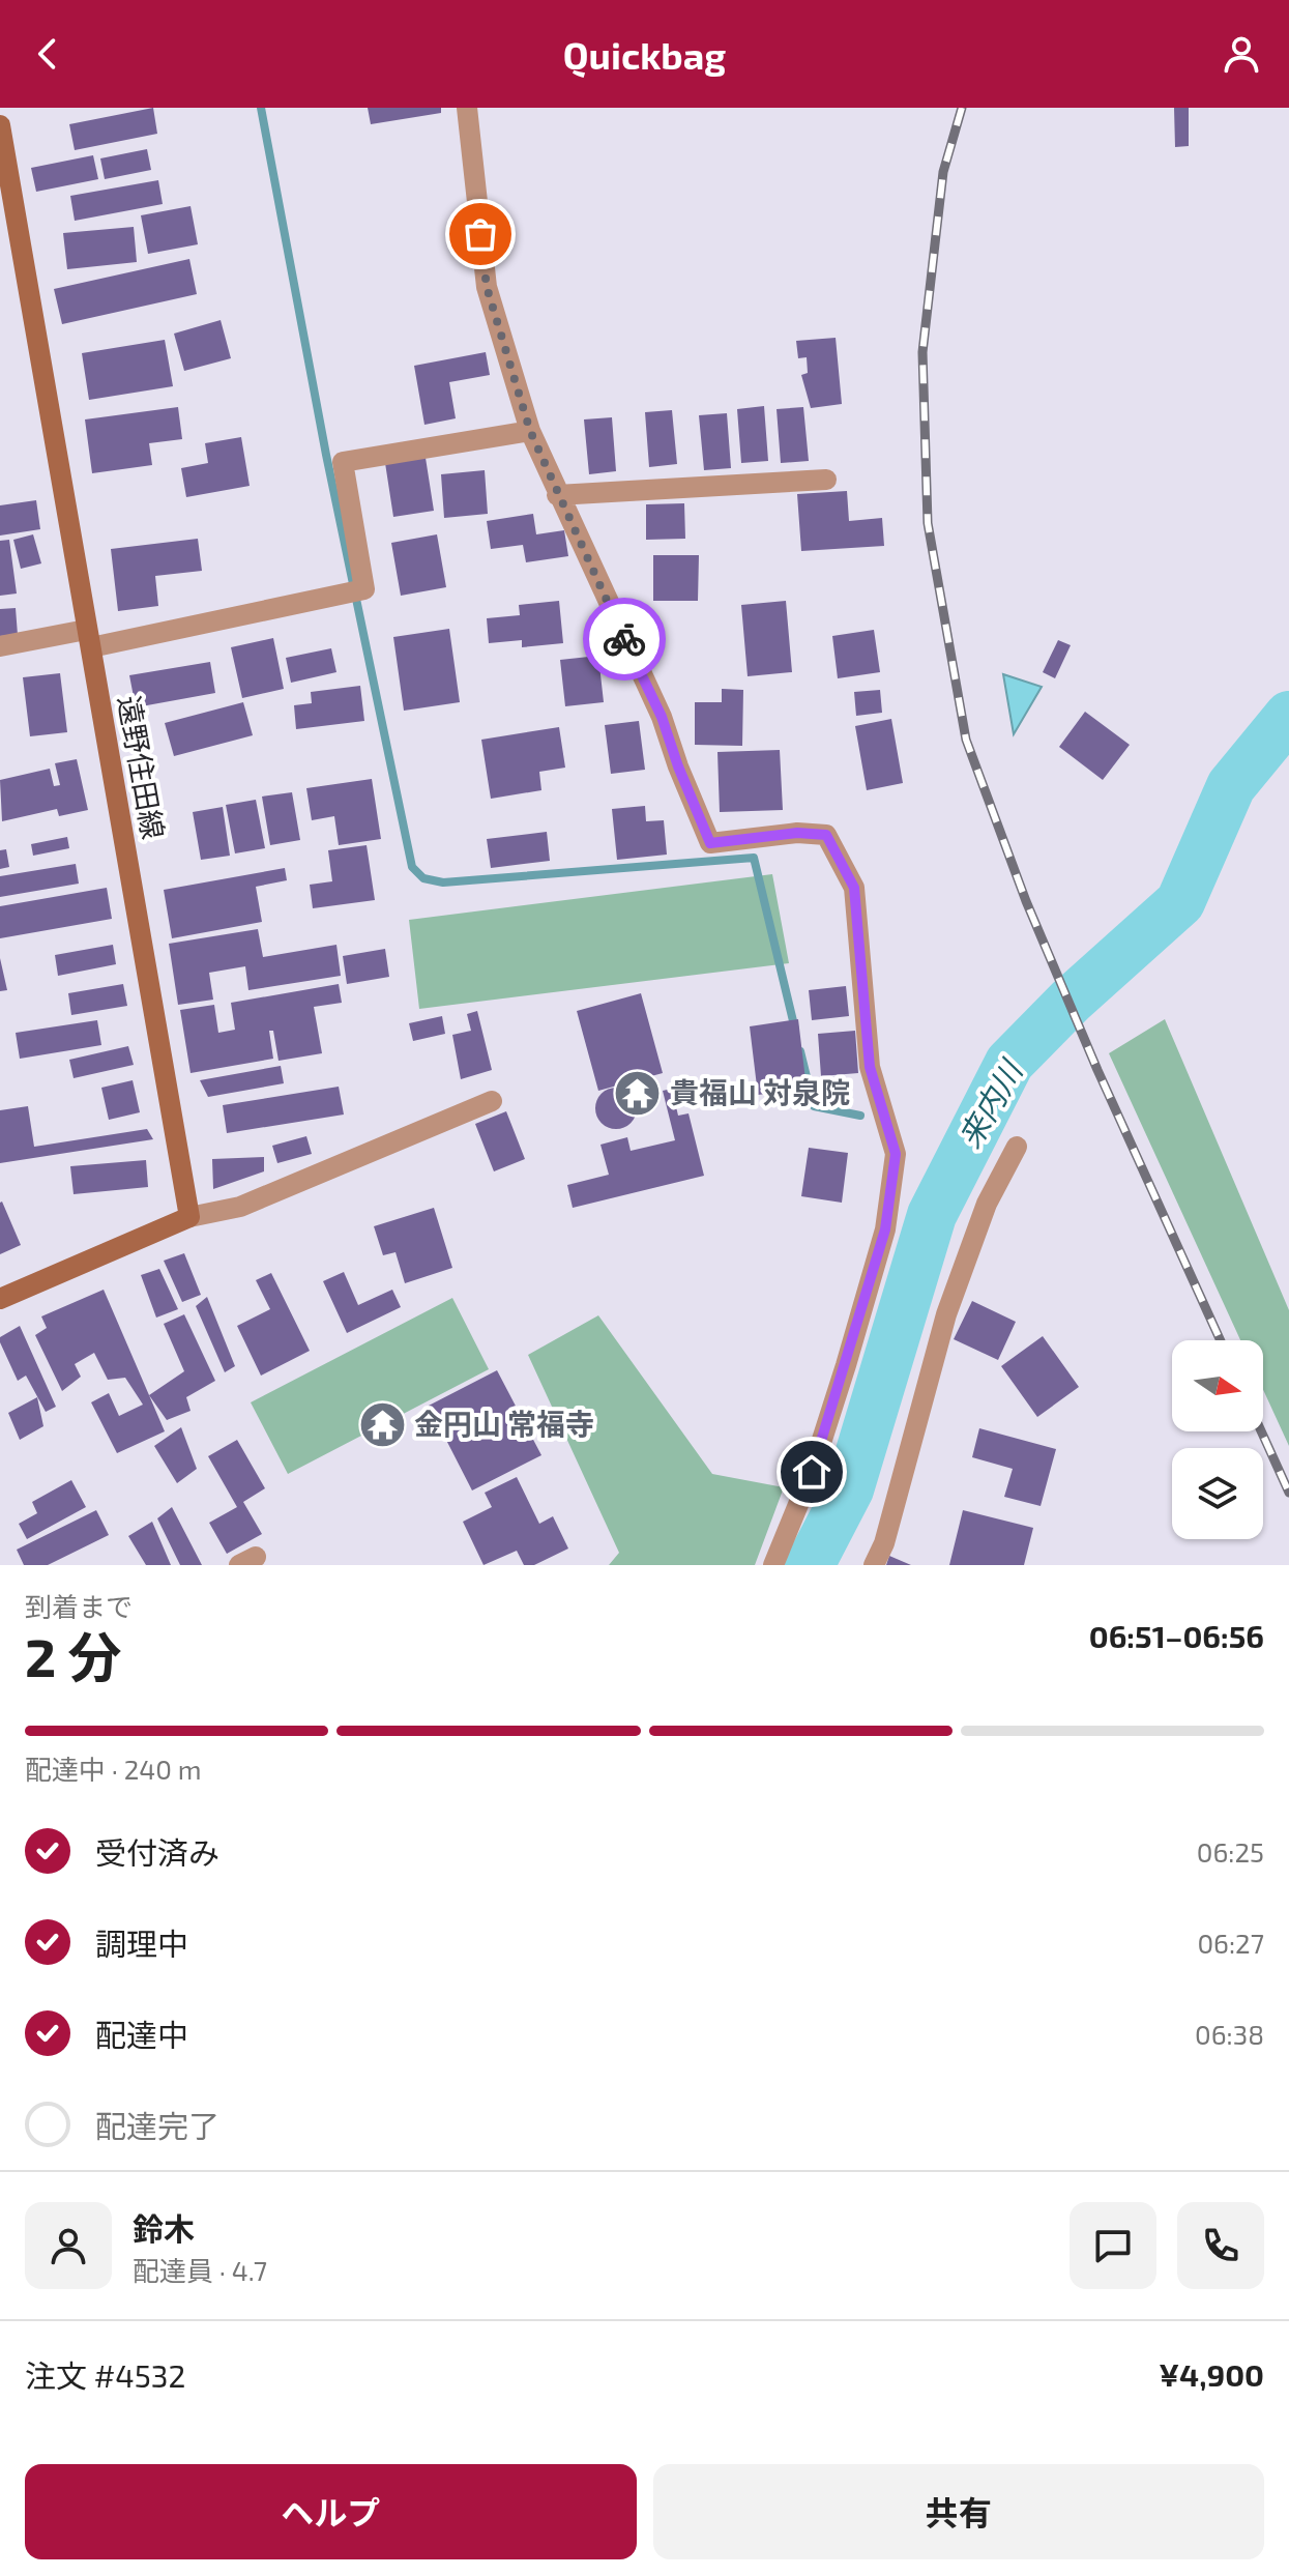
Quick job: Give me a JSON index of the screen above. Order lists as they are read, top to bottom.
{
  "streets": {
    "main road": ["遠野住田線"]
  },
  "water": ["来内川"],
  "places": {
    "temple": ["貴福山 対泉院", "金円山 常福寺"]
  },
  "north": "right",
  "page": {
    "header": "Quickbag",
    "heading": ["2 分", "到着まで", "06:51–06:56"],
    "panel": [
      "鈴木",
      "配達員 · 4.7",
      "注文 #4532",
      "¥4,900"
    ],
    "bar": "配達中 · 240 m",
    "list": [
      ["受付済み", "06:25"],
      ["調理中", "06:27"],
      ["配達中", "06:38"],
      "配達完了"
    ],
    "buttons": ["ヘルプ", "共有"]
  }
}
